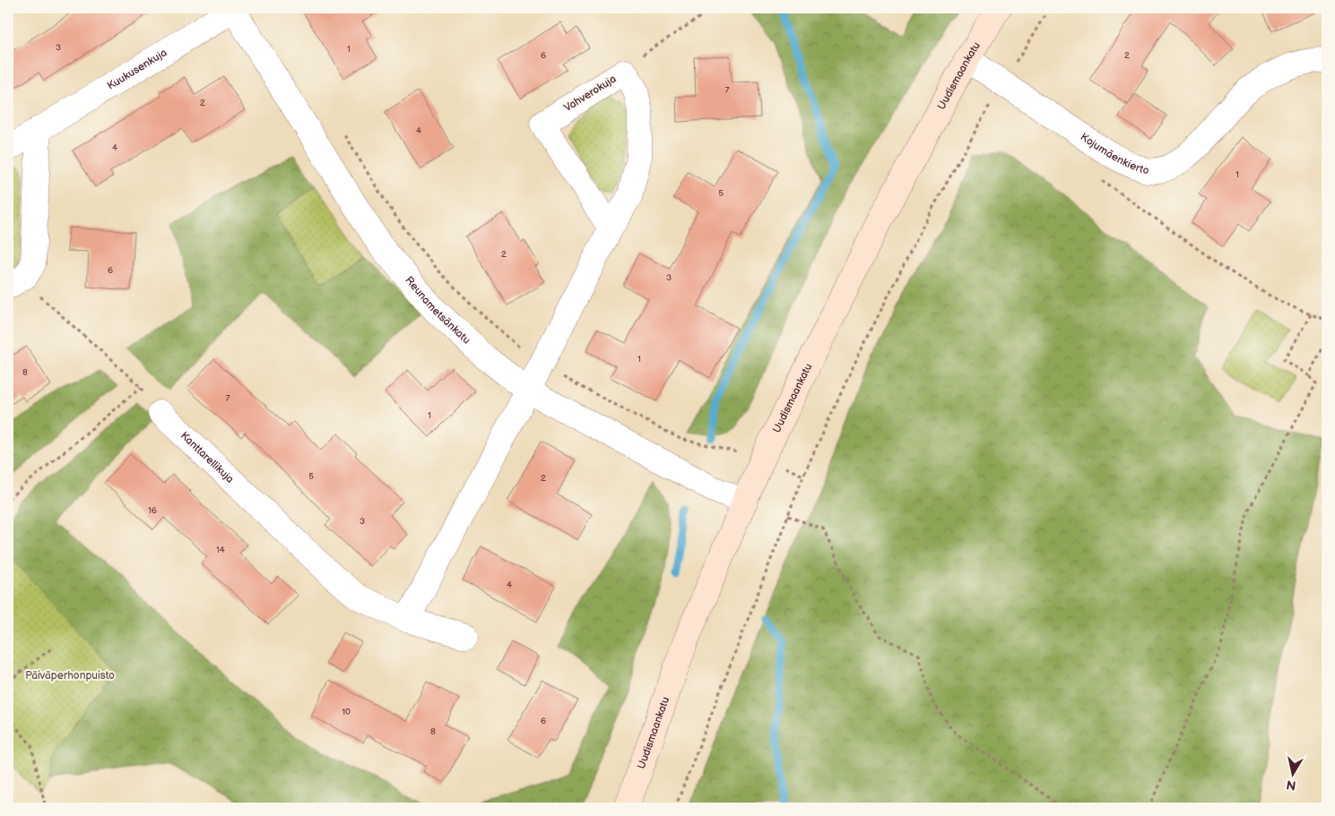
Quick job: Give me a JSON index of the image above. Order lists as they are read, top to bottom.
{
  "streets": {
    "street": [
      "Kuukusenkuja",
      "Uudismaankatu",
      "Vahverokuja",
      "Kojumäenkierto",
      "Reunametsänkatu",
      "Kanttarellikuja"
    ]
  },
  "crossings": [
    ["Kuukusenkuja", "Reunametsänkatu"],
    ["Uudismaankatu", "Kojumäenkierto"],
    ["Uudismaankatu", "Reunametsänkatu"],
    ["Vahverokuja", "Reunametsänkatu"]
  ],
  "parks": ["Päiväperhonpuisto"],
  "house_numbers": [
    "3",
    "1",
    "6",
    "2",
    "7",
    "2",
    "4",
    "4",
    "1",
    "5",
    "2",
    "6",
    "3",
    "1",
    "8",
    "7",
    "1",
    "5",
    "2",
    "16",
    "3",
    "14",
    "4",
    "10",
    "6",
    "8"
  ],
  "north": "bottom"
}
